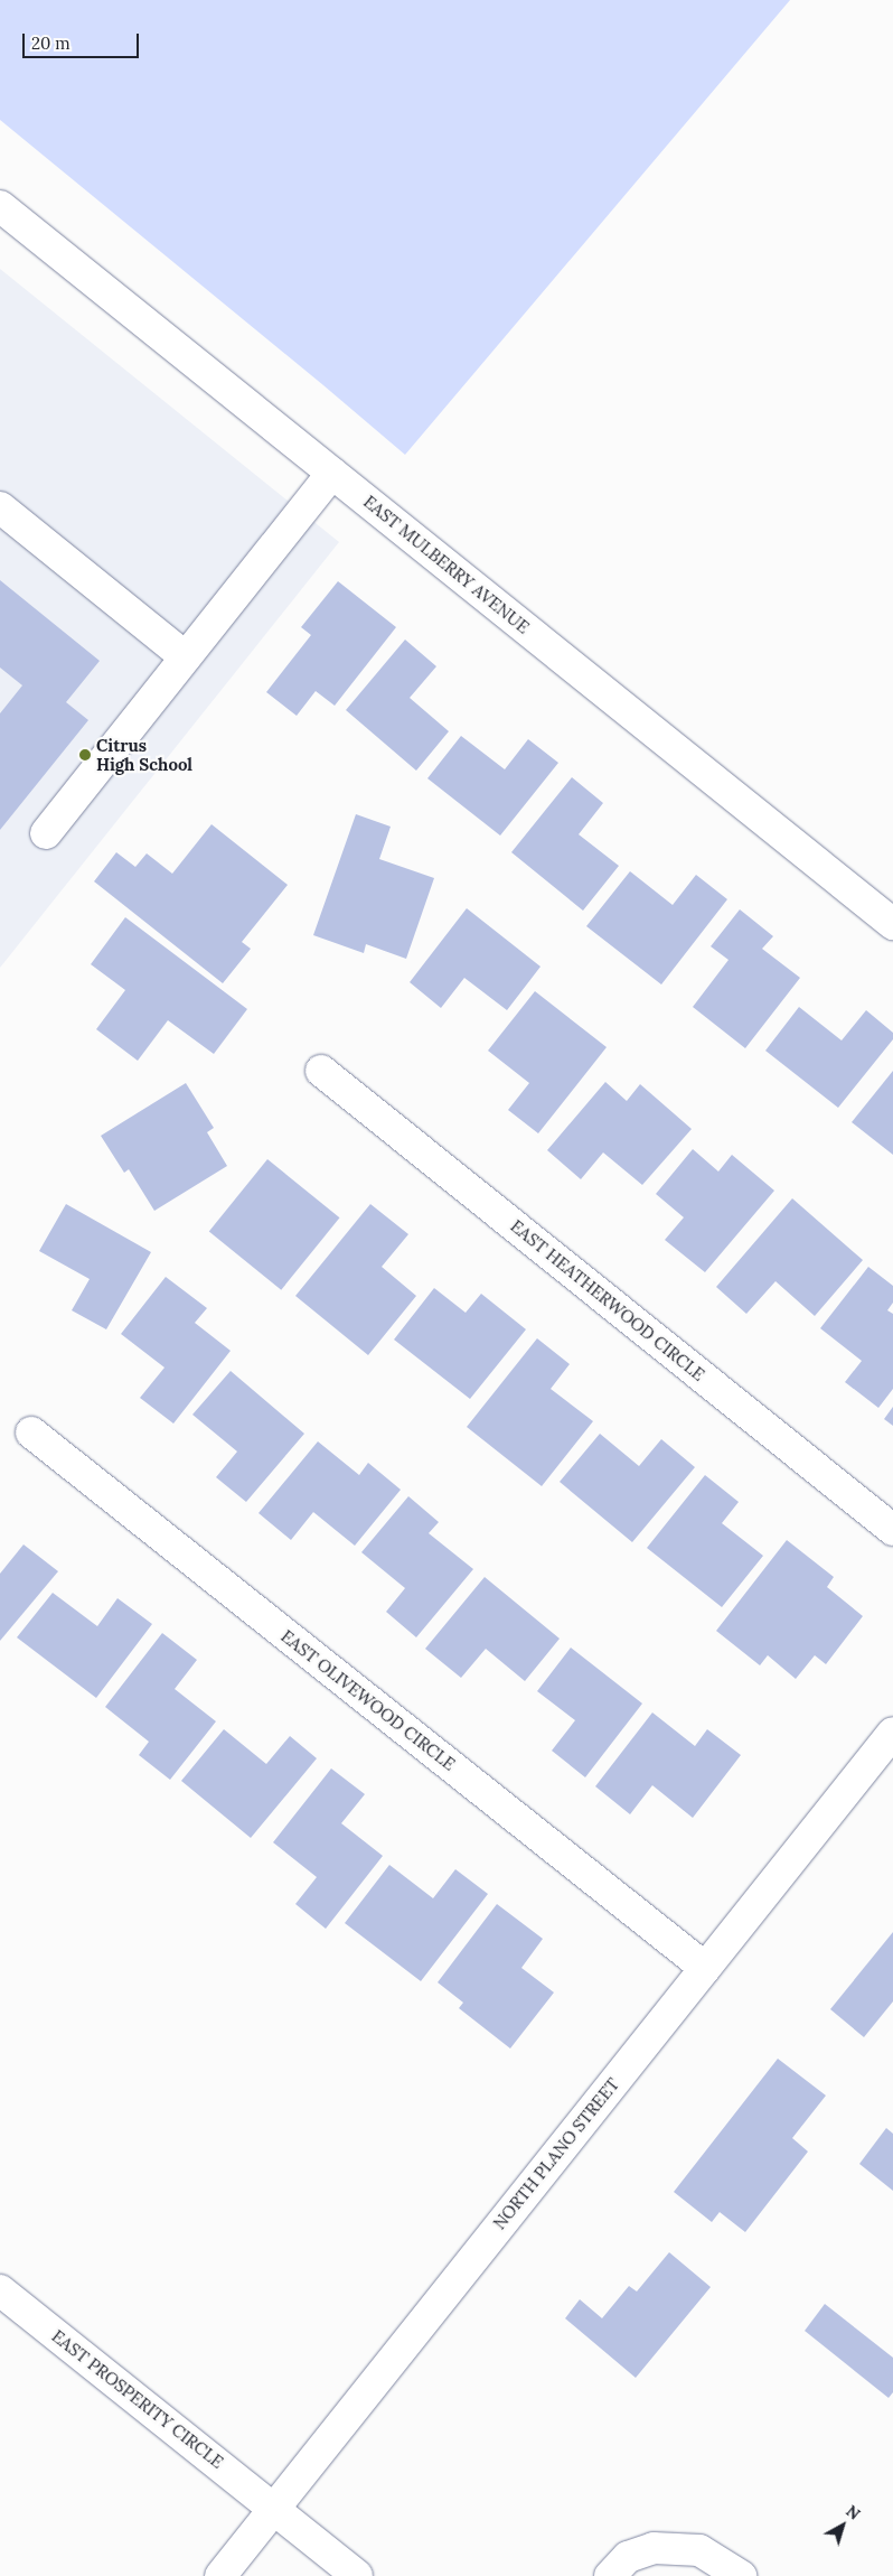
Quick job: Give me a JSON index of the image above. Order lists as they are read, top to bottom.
{
  "streets": {
    "street": [
      "EAST MULBERRY AVENUE",
      "EAST HEATHERWOOD CIRCLE",
      "EAST OLIVEWOOD CIRCLE",
      "NORTH PLANO STREET",
      "EAST PROSPERITY CIRCLE"
    ]
  },
  "crossings": [
    ["EAST OLIVEWOOD CIRCLE", "NORTH PLANO STREET"],
    ["NORTH PLANO STREET", "EAST PROSPERITY CIRCLE"]
  ],
  "places": ["Citrus High School"],
  "scale_bar": "20 m",
  "north": "top right"
}
